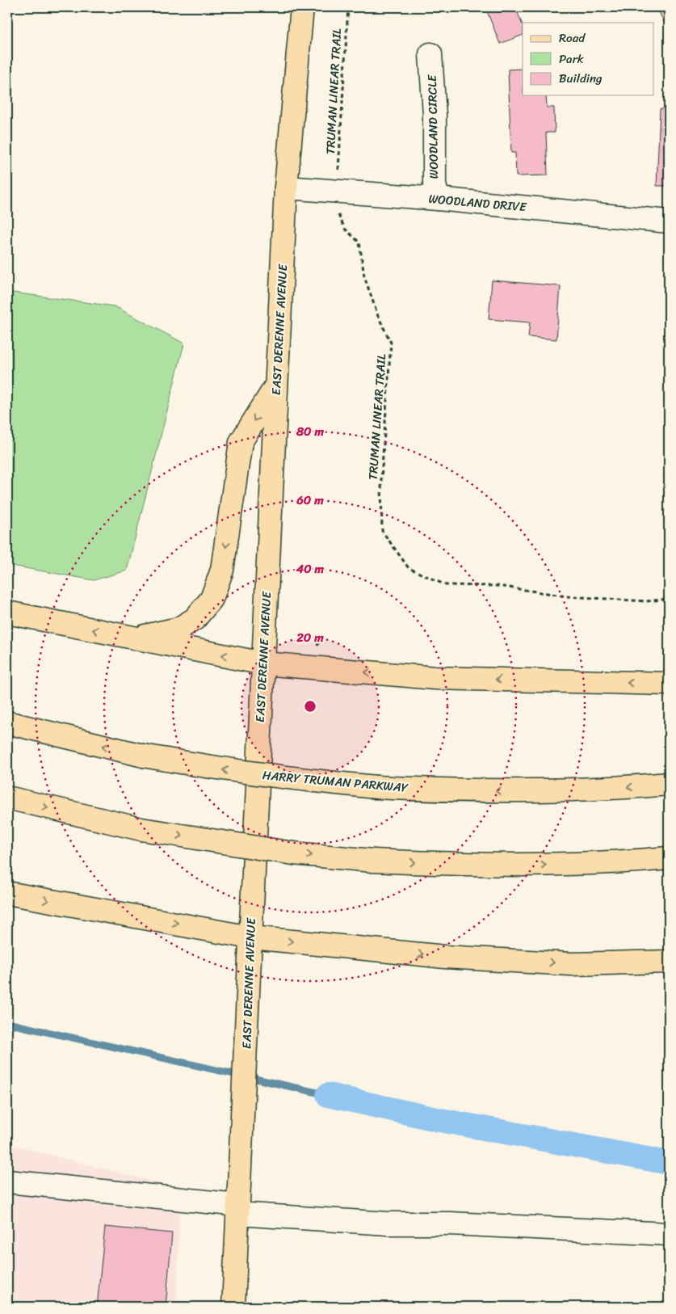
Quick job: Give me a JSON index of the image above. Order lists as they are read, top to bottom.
{
  "streets": {
    "main road": ["EAST DERENNE AVENUE", "HARRY TRUMAN PARKWAY"],
    "street": ["WOODLAND CIRCLE", "WOODLAND DRIVE"],
    "path": ["TRUMAN LINEAR TRAIL"]
  },
  "crossings": [
    ["TRUMAN LINEAR TRAIL", "WOODLAND DRIVE"],
    ["WOODLAND CIRCLE", "WOODLAND DRIVE"],
    ["WOODLAND DRIVE", "EAST DERENNE AVENUE"]
  ],
  "legend": ["Road", "Park", "Building"],
  "rings": [
    "80 m",
    "60 m",
    "40 m",
    "20 m"
  ]
}
